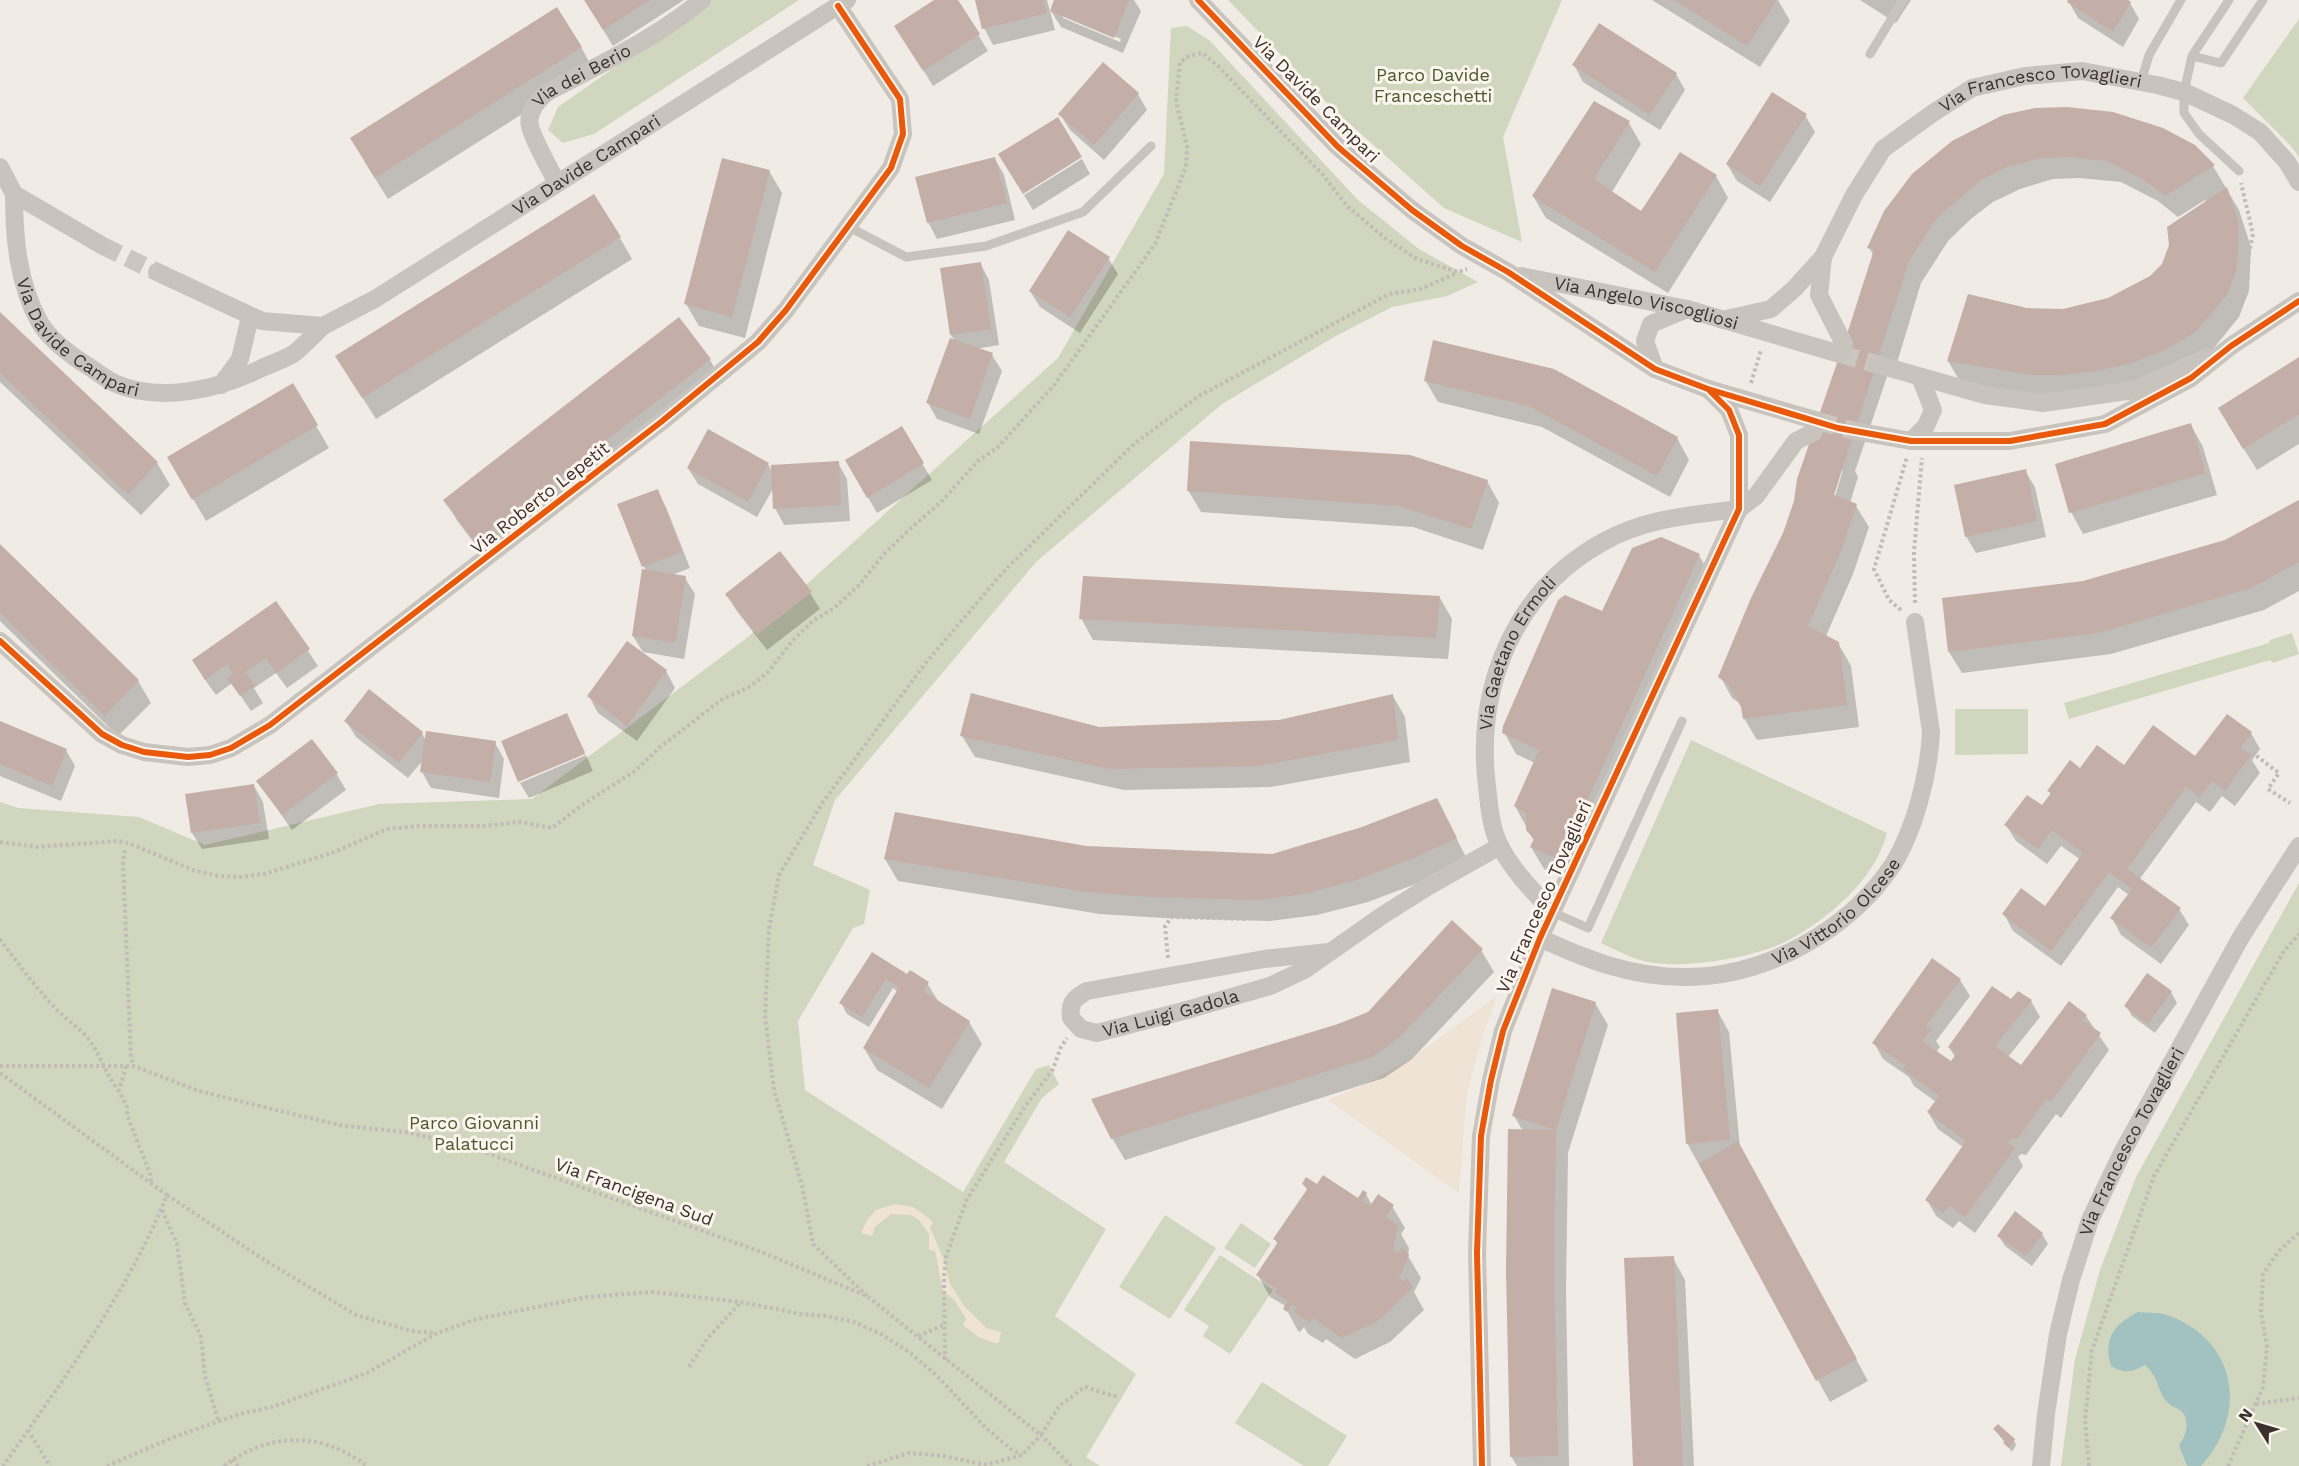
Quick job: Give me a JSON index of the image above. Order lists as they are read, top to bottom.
{
  "streets": {
    "street": [
      "Via dei Berio",
      "Via Francesco Tovaglieri",
      "Via Davide Campari",
      "Via Angelo Viscogliosi",
      "Via Roberto Lepetit",
      "Via Gaetano Ermoli",
      "Via Vittorio Olcese",
      "Via Luigi Gadola"
    ],
    "path": ["Via Francigena Sud"]
  },
  "crossings": [
    ["Via dei Berio", "Via Davide Campari"],
    ["Via Francesco Tovaglieri", "Via Angelo Viscogliosi"],
    ["Via Francesco Tovaglieri", "Via Gaetano Ermoli"],
    ["Via Francesco Tovaglieri", "Via Vittorio Olcese"],
    ["Via Davide Campari", "Via Angelo Viscogliosi"],
    ["Via Davide Campari", "Via Roberto Lepetit"],
    ["Via Angelo Viscogliosi", "Via Gaetano Ermoli"],
    ["Via Gaetano Ermoli", "Via Luigi Gadola"]
  ],
  "parks": ["Parco Davide Franceschetti", "Parco Giovanni Palatucci"],
  "north": "top left"
}
